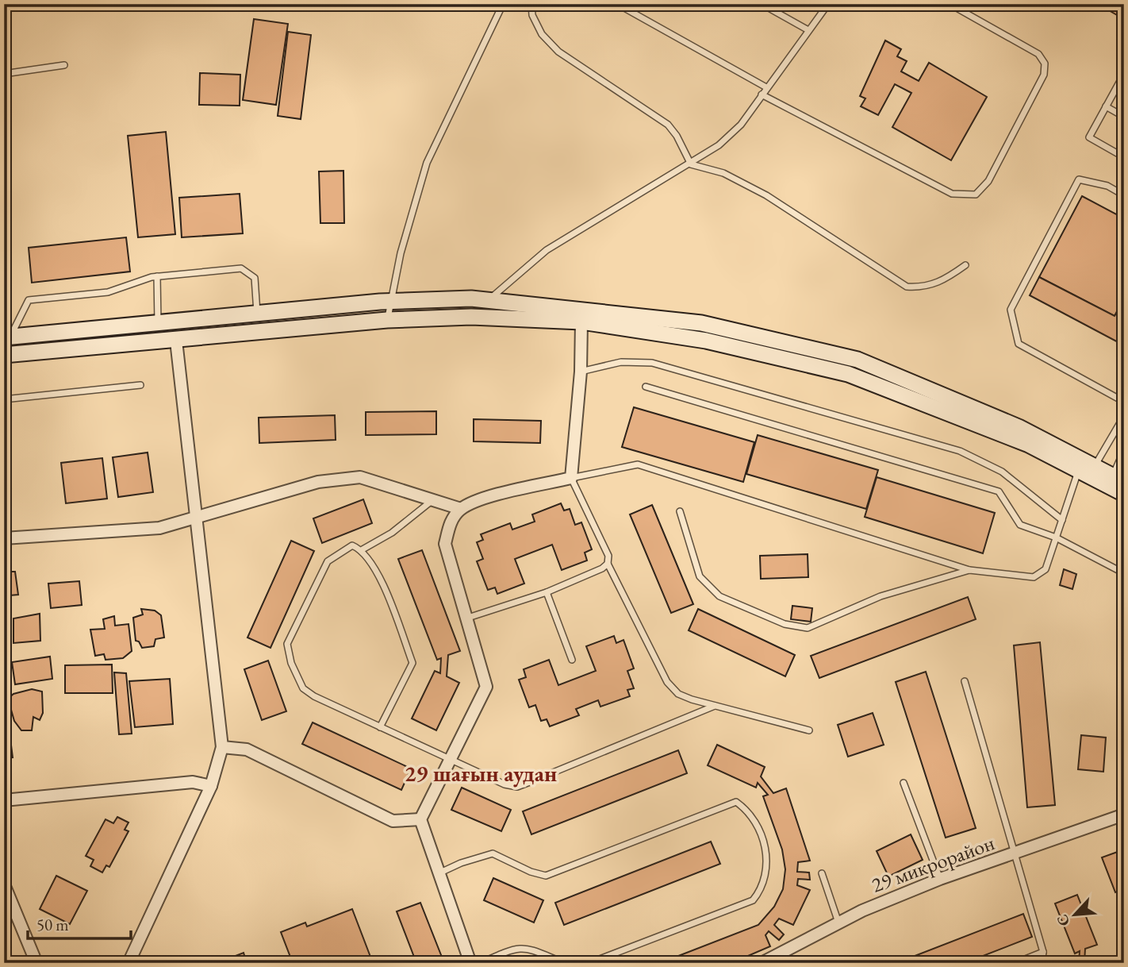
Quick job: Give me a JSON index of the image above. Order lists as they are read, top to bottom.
{
  "streets": {
    "street": ["29 микрорайон"]
  },
  "districts": ["29 шағын аудан"],
  "scale_bar": "50 m",
  "north": "bottom left"
}
